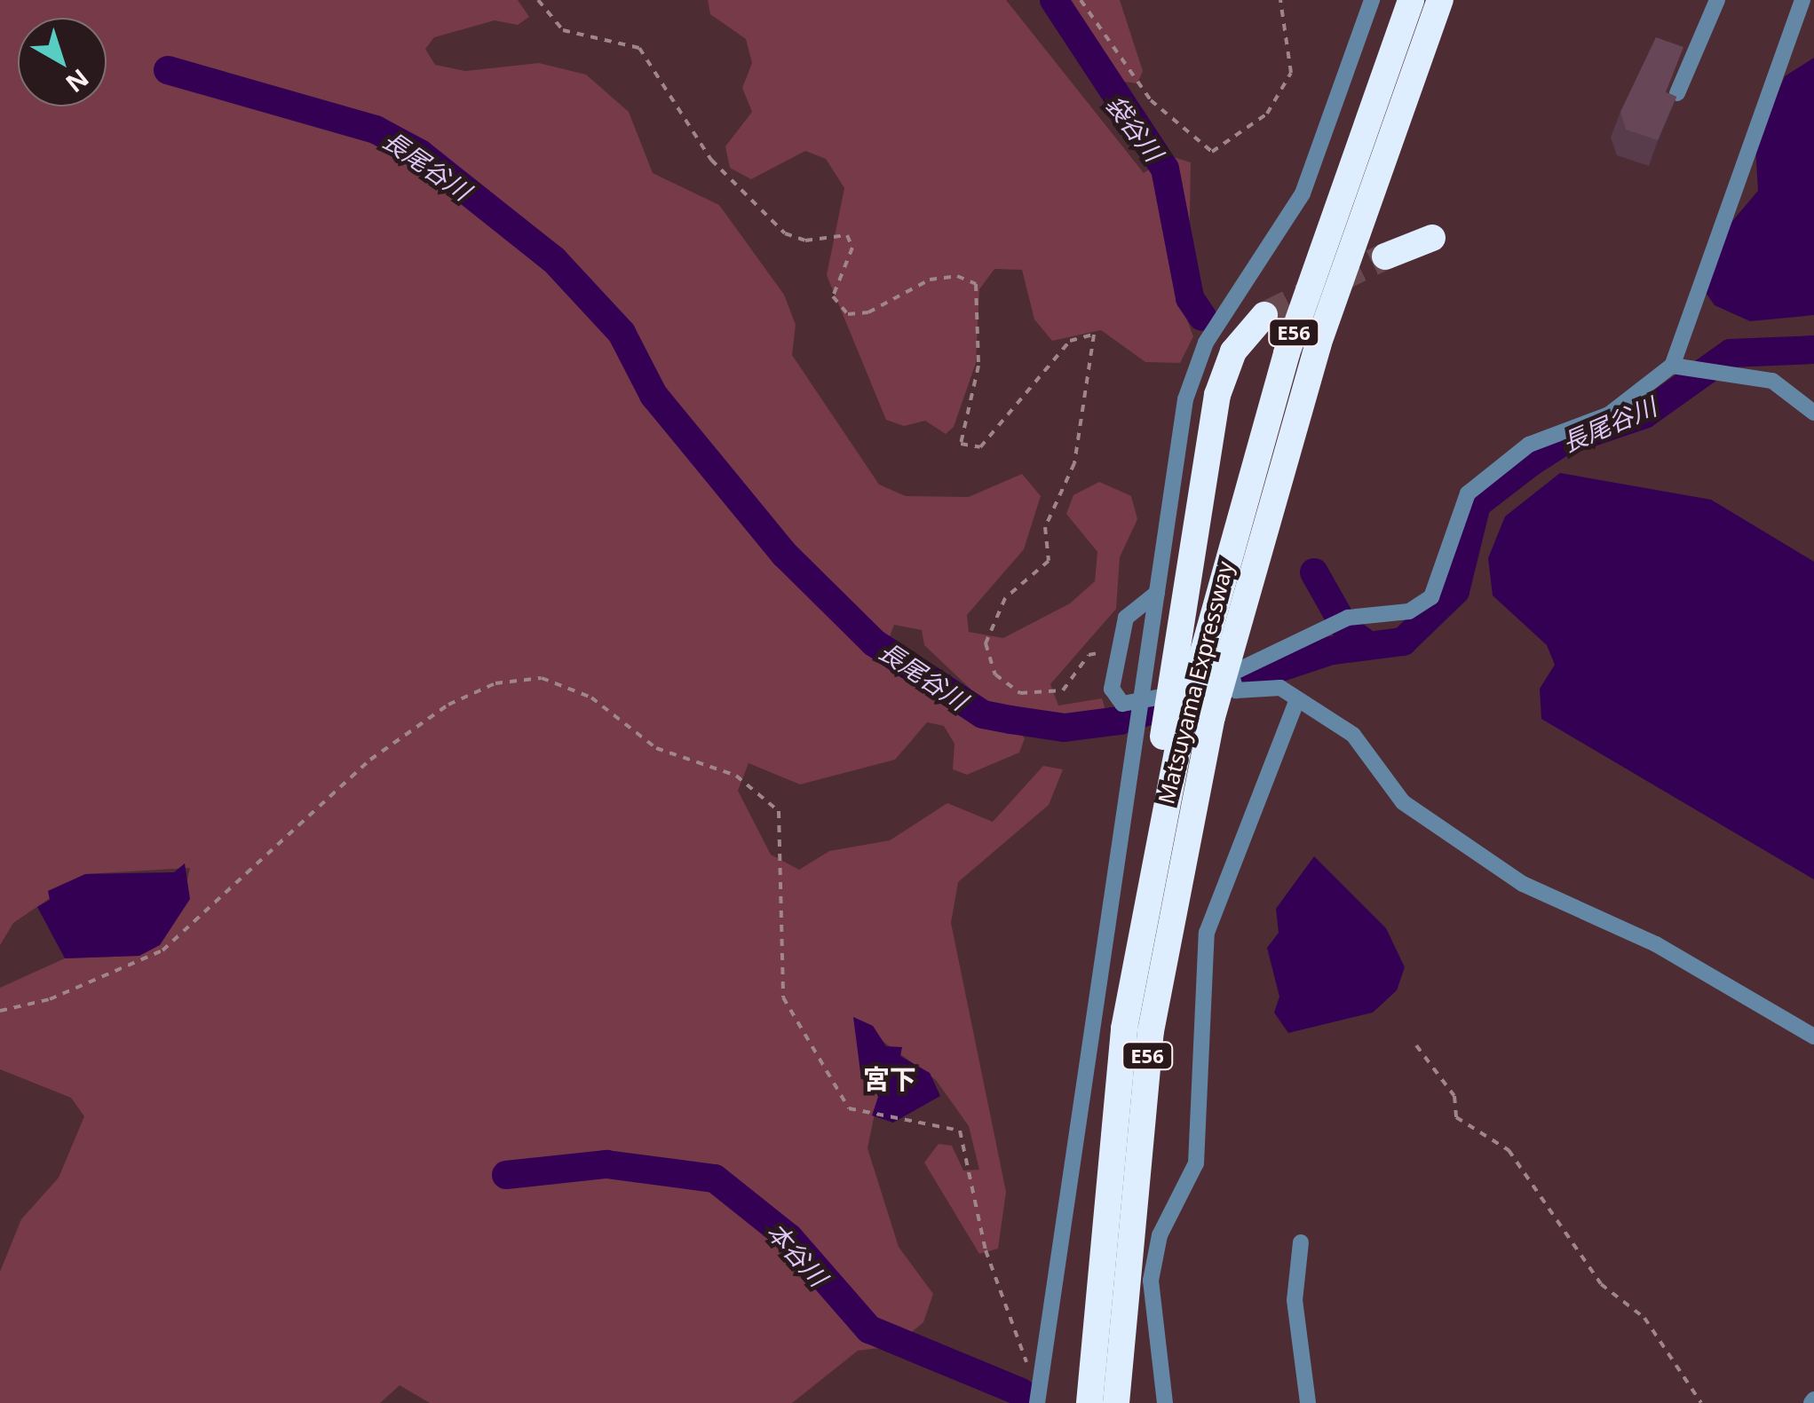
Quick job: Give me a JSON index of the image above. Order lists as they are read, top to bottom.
{
  "streets": {
    "highway": ["E56", "Matsuyama Expressway"]
  },
  "districts": ["宮下"],
  "water": ["袋谷川", "長尾谷川", "本谷川"],
  "north": "bottom right"
}
